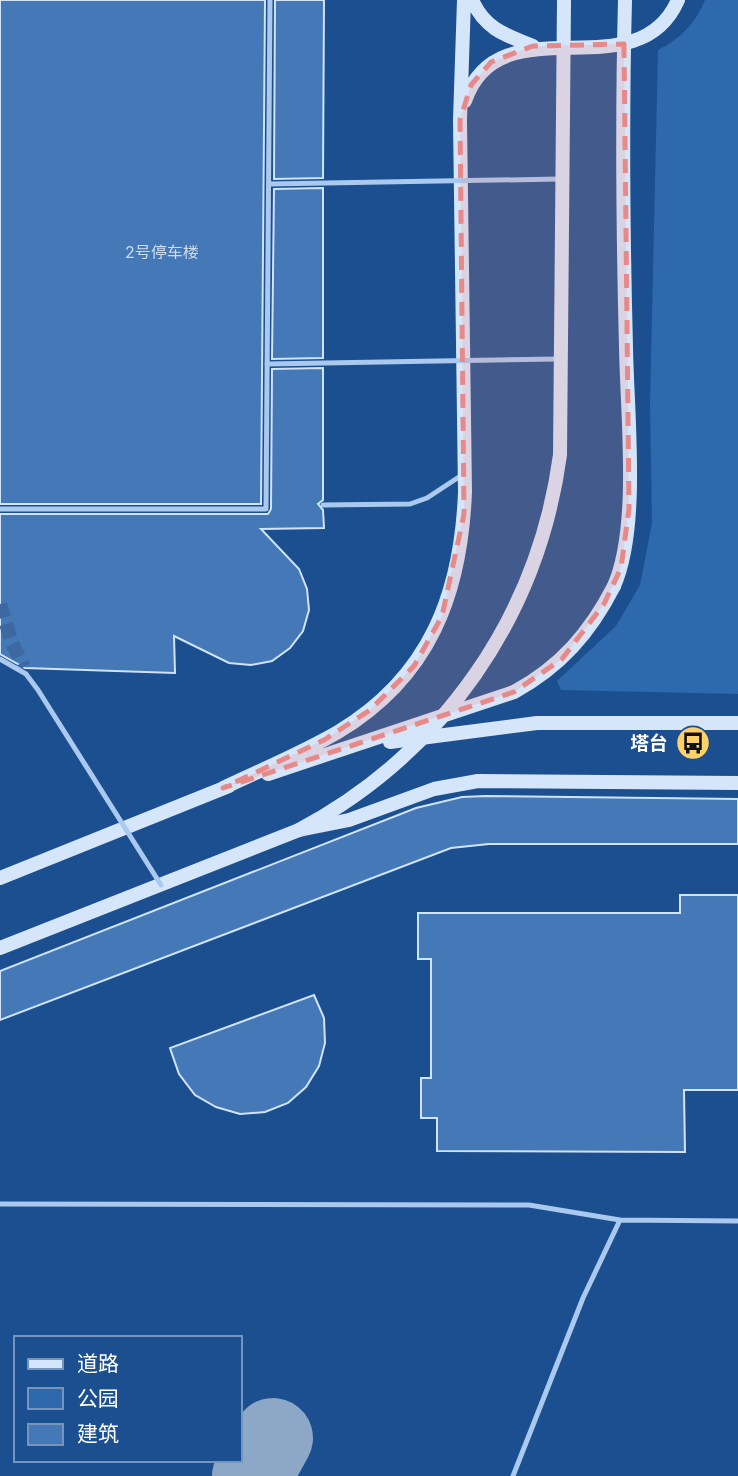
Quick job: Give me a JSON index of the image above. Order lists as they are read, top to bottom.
{
  "places": {
    "bus stop": ["塔台"]
  },
  "house_numbers": ["2号停车楼"],
  "legend": ["道路", "公园", "建筑"]
}
